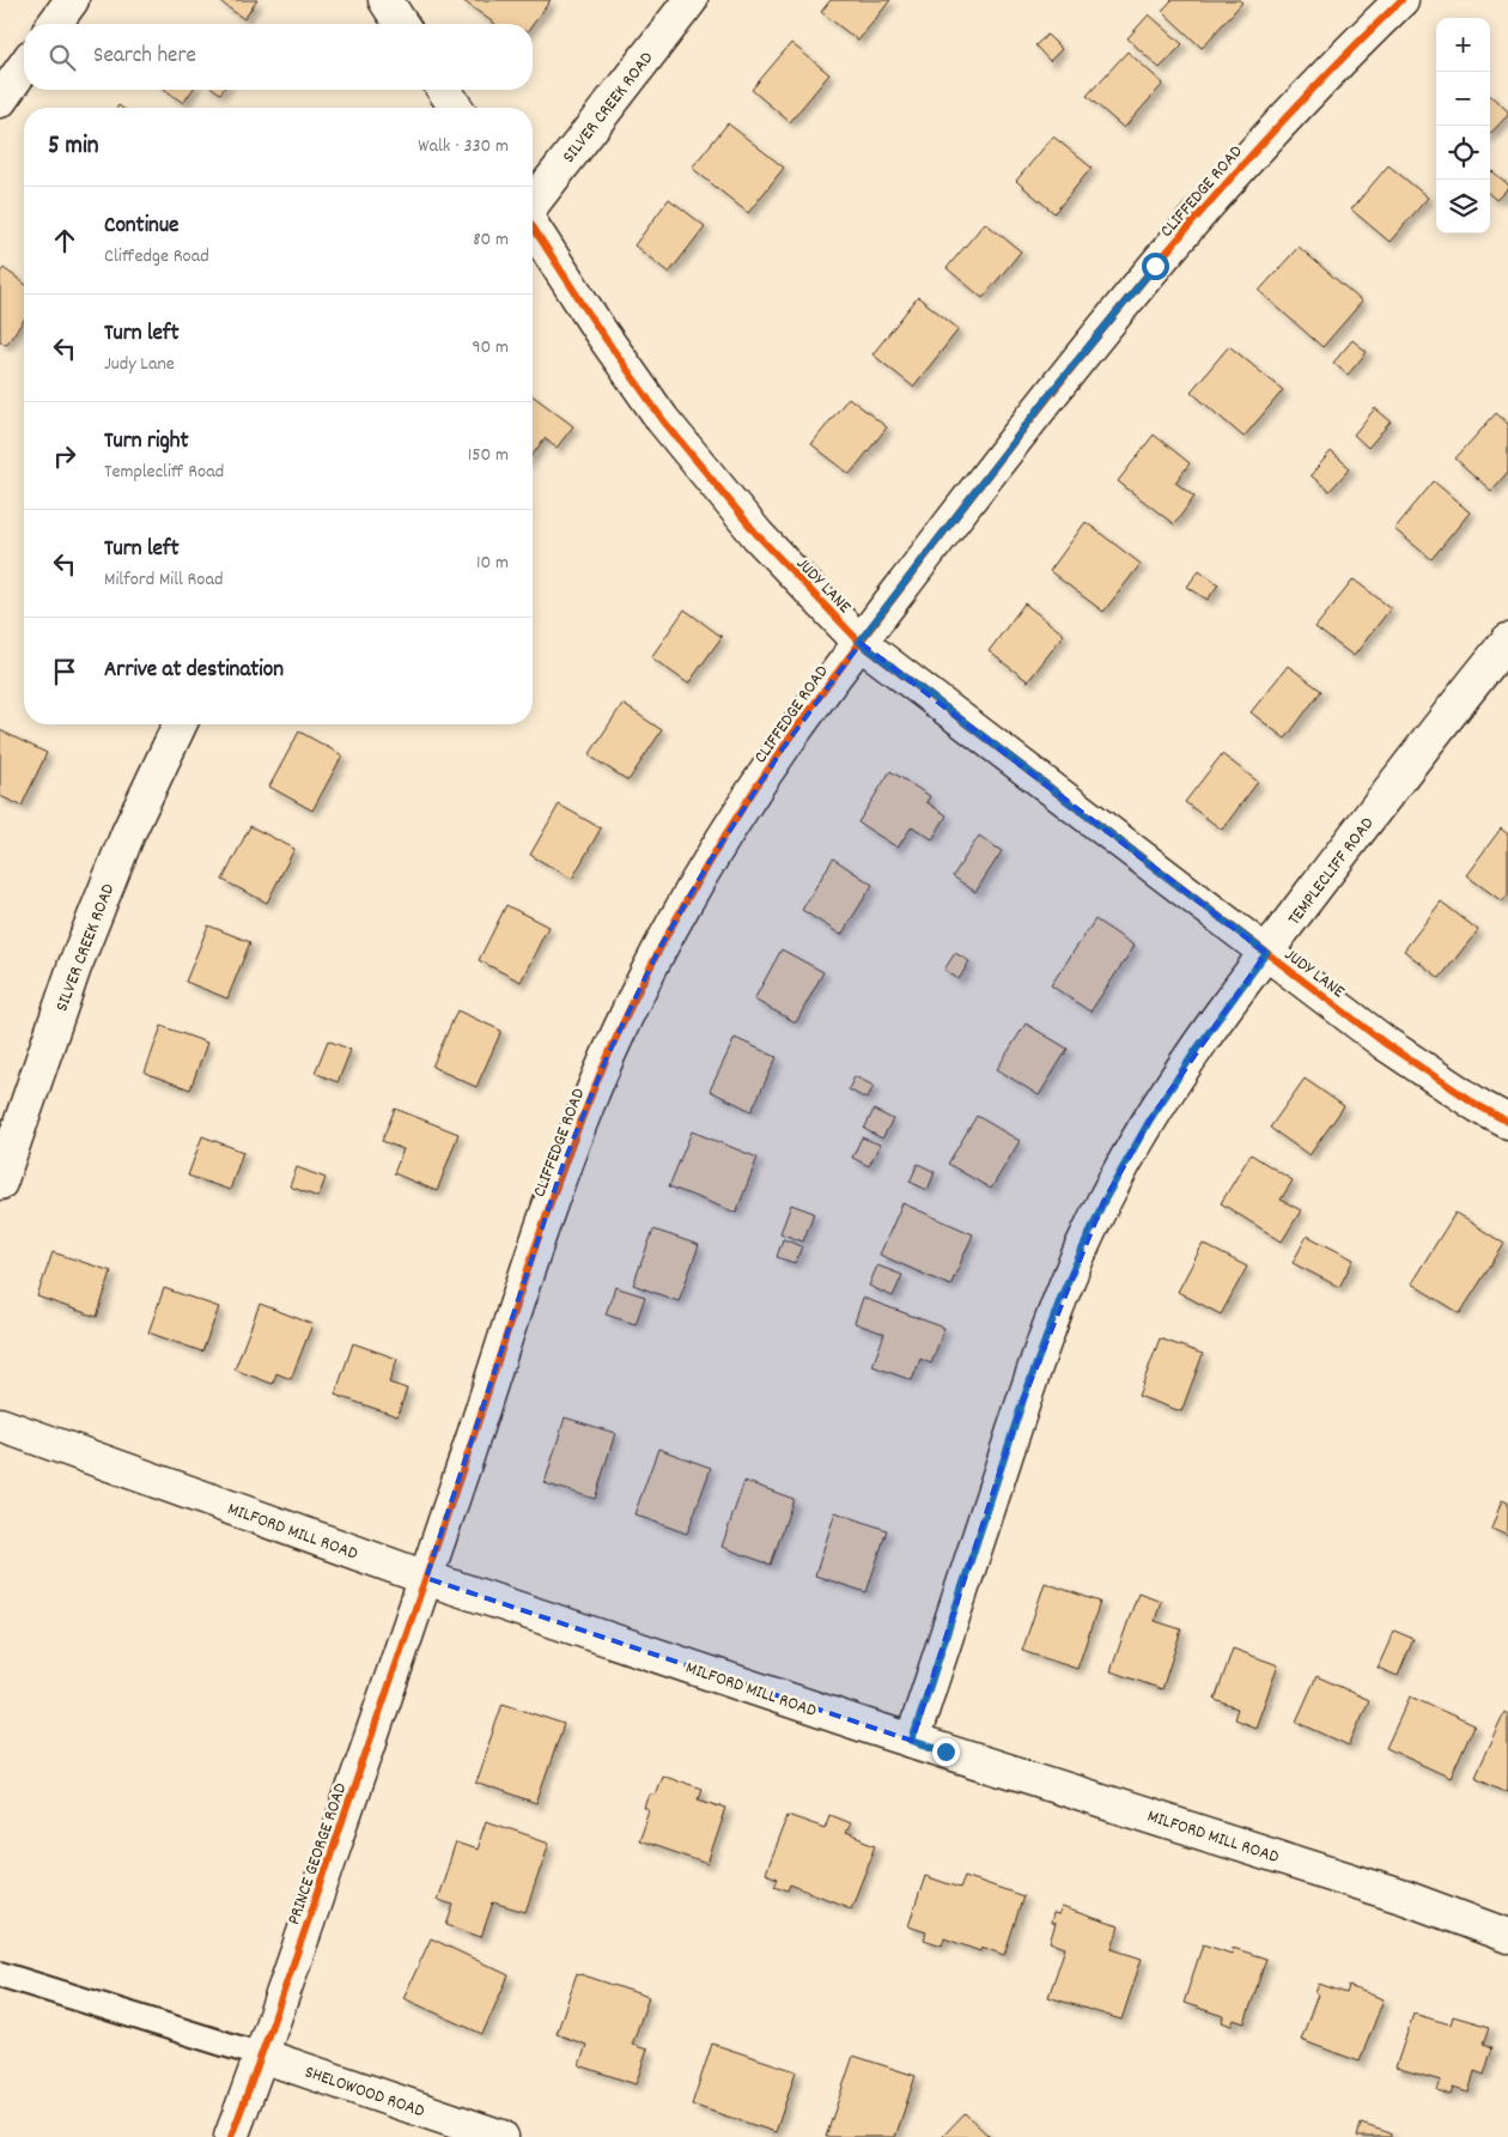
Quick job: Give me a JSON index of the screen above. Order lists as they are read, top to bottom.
{
  "streets": {
    "street": [
      "SILVER CREEK ROAD",
      "CLIFFEDGE ROAD",
      "JUDY LANE",
      "TEMPLECLIFF ROAD",
      "MILFORD MILL ROAD",
      "PRINCE GEORGE ROAD",
      "SHELOWOOD ROAD"
    ]
  },
  "crossings": [
    ["CLIFFEDGE ROAD", "JUDY LANE"],
    ["CLIFFEDGE ROAD", "MILFORD MILL ROAD"],
    ["CLIFFEDGE ROAD", "PRINCE GEORGE ROAD"],
    ["JUDY LANE", "TEMPLECLIFF ROAD"],
    ["TEMPLECLIFF ROAD", "MILFORD MILL ROAD"],
    ["MILFORD MILL ROAD", "PRINCE GEORGE ROAD"],
    ["PRINCE GEORGE ROAD", "SHELOWOOD ROAD"]
  ],
  "page": {
    "map_buttons": ["+", "−"],
    "search": "Search here",
    "heading": ["5 min", "Walk · 330 m"],
    "list": [
      ["Continue", "Cliffedge Road", "80 m"],
      ["Turn left", "Judy Lane", "90 m"],
      ["Turn right", "Templecliff Road", "150 m"],
      ["Turn left", "Milford Mill Road", "10 m"],
      "Arrive at destination"
    ]
  }
}
